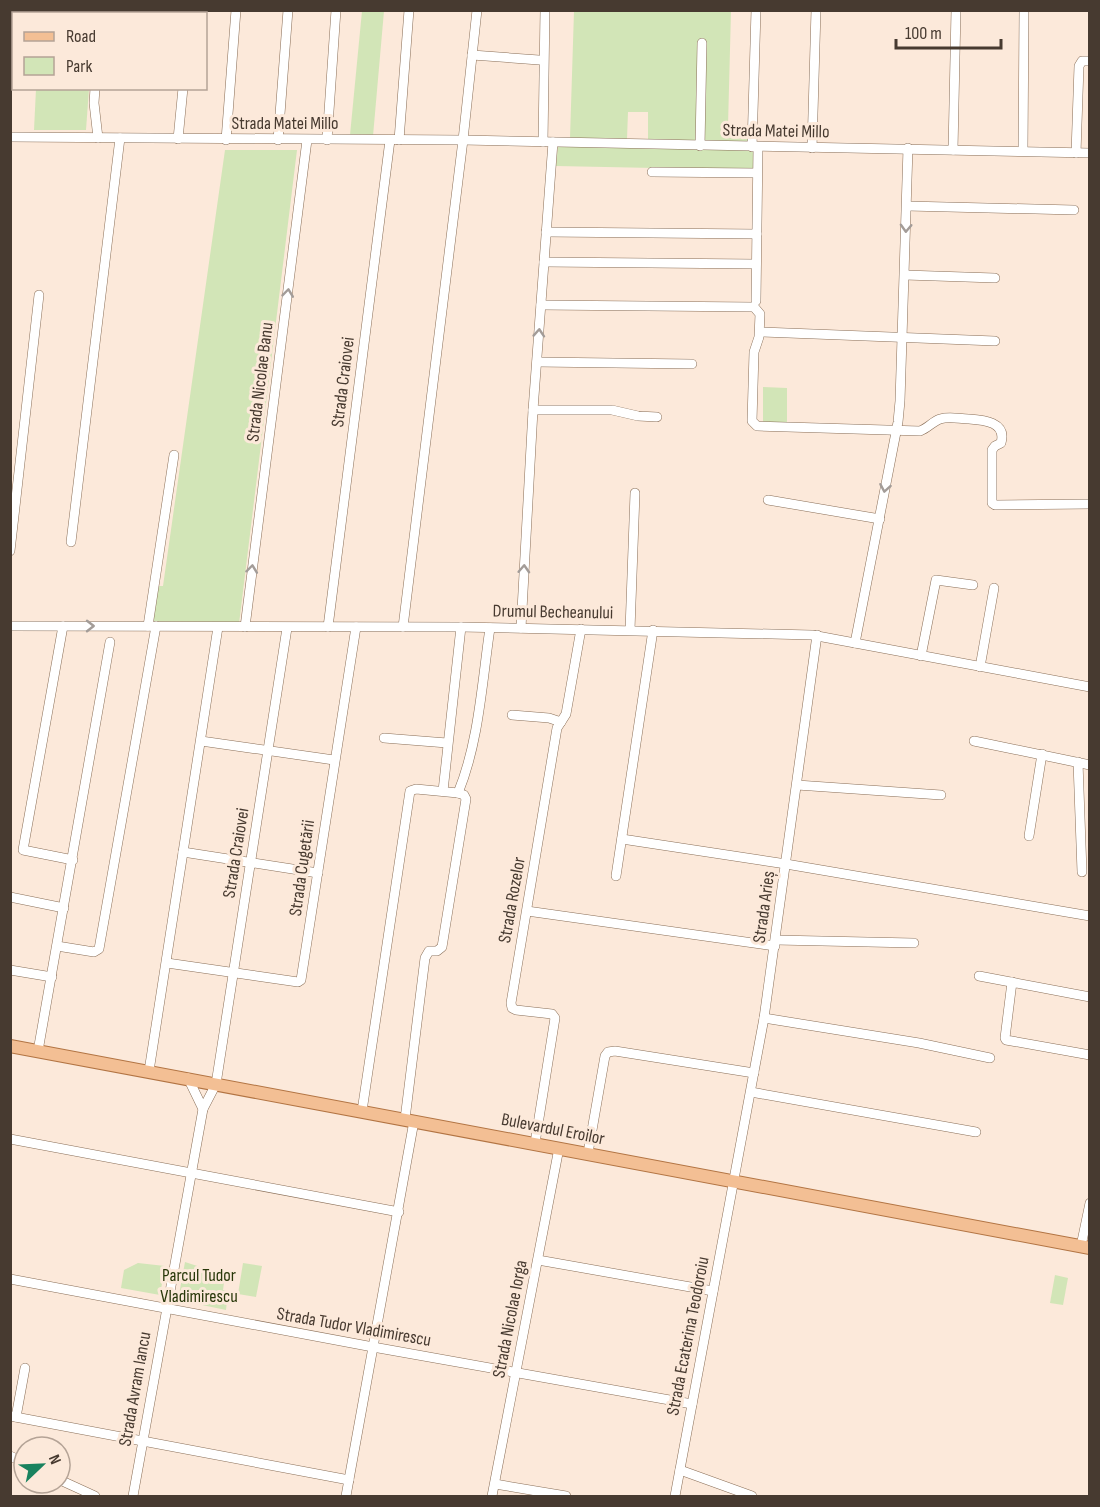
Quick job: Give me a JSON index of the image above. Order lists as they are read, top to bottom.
{
  "streets": {
    "main road": ["Bulevardul Eroilor"],
    "street": [
      "Strada Matei Millo",
      "Strada Nicolae Banu",
      "Strada Craiovei",
      "Drumul Becheanului",
      "Strada Cugetării",
      "Strada Rozelor",
      "Strada Arieș",
      "Strada Nicolae Iorga",
      "Strada Tudor Vladimirescu",
      "Strada Ecaterina Teodoroiu",
      "Strada Avram Iancu"
    ]
  },
  "crossings": [
    ["Strada Matei Millo", "Strada Nicolae Banu"],
    ["Strada Matei Millo", "Strada Craiovei"],
    ["Strada Nicolae Banu", "Drumul Becheanului"],
    ["Strada Craiovei", "Drumul Becheanului"],
    ["Strada Craiovei", "Strada Cugetării"],
    ["Strada Craiovei", "Bulevardul Eroilor"],
    ["Strada Craiovei", "Strada Avram Iancu"],
    ["Drumul Becheanului", "Strada Cugetării"],
    ["Drumul Becheanului", "Strada Rozelor"],
    ["Drumul Becheanului", "Strada Arieș"],
    ["Strada Rozelor", "Bulevardul Eroilor"],
    ["Strada Arieș", "Bulevardul Eroilor"],
    ["Strada Arieș", "Strada Ecaterina Teodoroiu"],
    ["Bulevardul Eroilor", "Strada Nicolae Iorga"],
    ["Bulevardul Eroilor", "Strada Ecaterina Teodoroiu"],
    ["Bulevardul Eroilor", "Strada Avram Iancu"],
    ["Strada Nicolae Iorga", "Strada Tudor Vladimirescu"],
    ["Strada Tudor Vladimirescu", "Strada Ecaterina Teodoroiu"],
    ["Strada Tudor Vladimirescu", "Strada Avram Iancu"]
  ],
  "one_way": ["Strada Nicolae Banu"],
  "parks": ["Parcul Tudor Vladimirescu"],
  "legend": ["Road", "Park"],
  "scale_bar": "100 m",
  "north": "top right"
}
